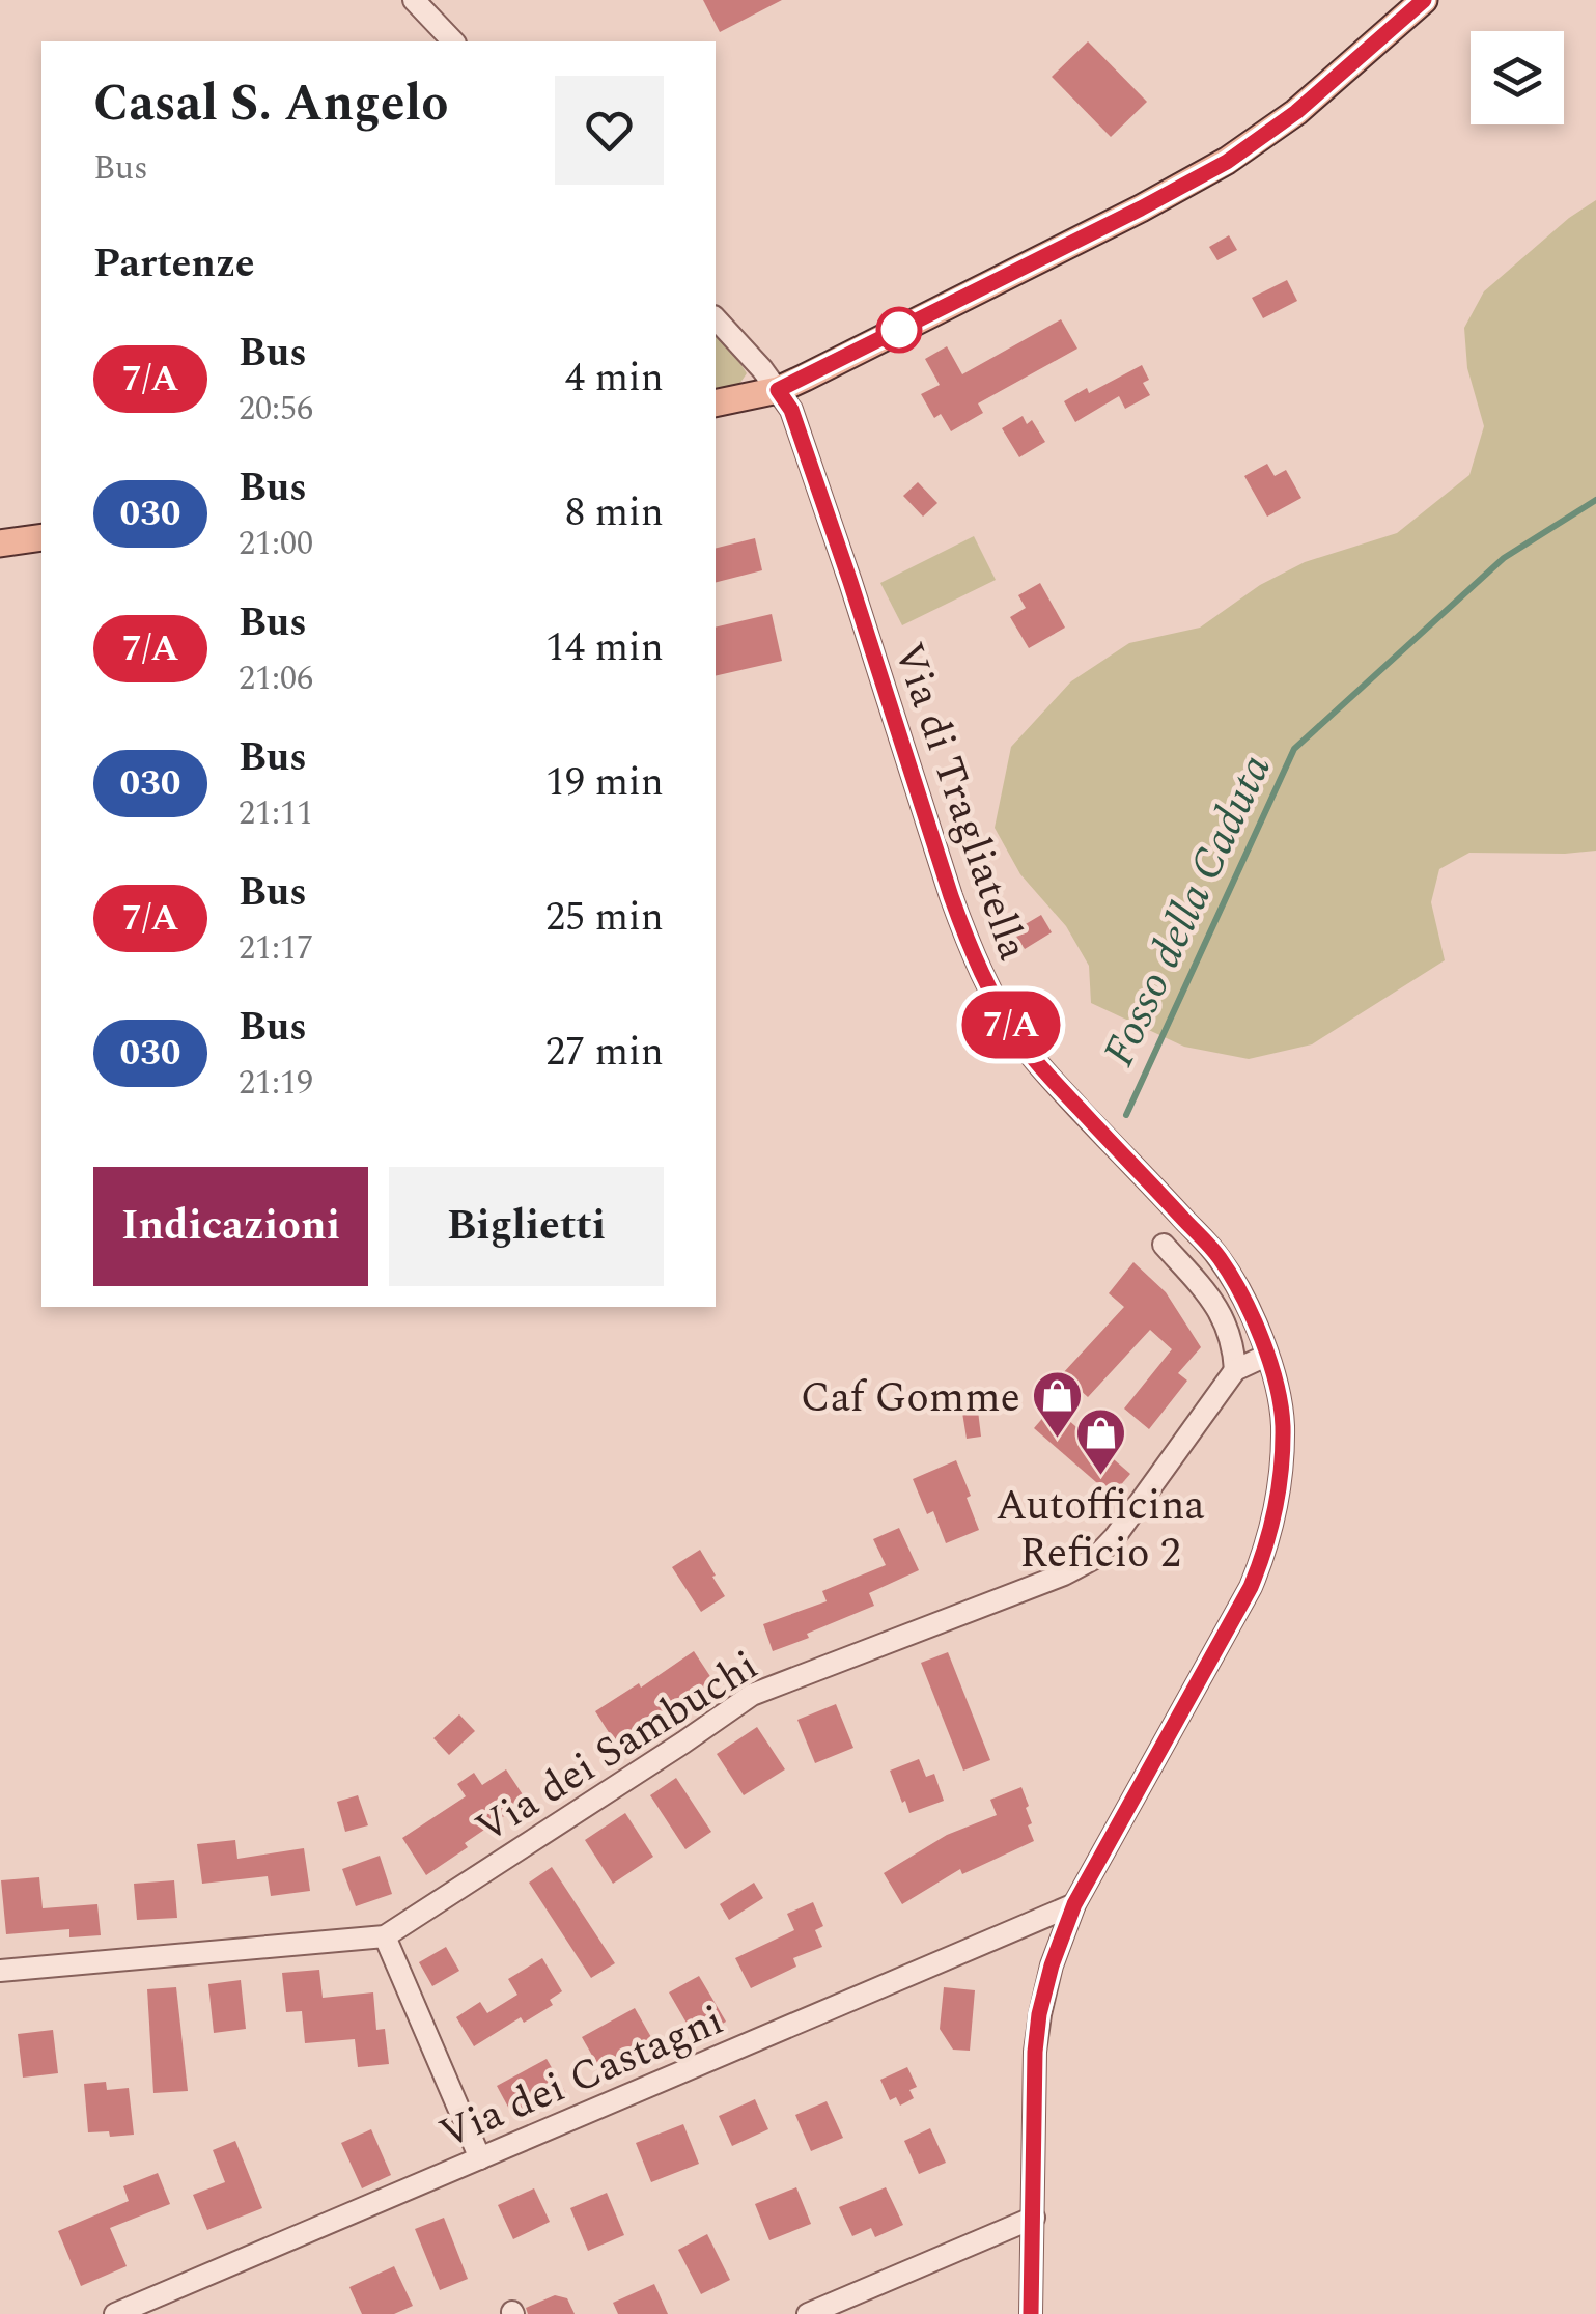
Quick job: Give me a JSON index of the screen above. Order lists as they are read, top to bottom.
{
  "streets": {
    "street": ["Via di Tragliatella", "Via dei Sambuchi", "Via dei Castagni"]
  },
  "crossings": [
    ["Via di Tragliatella", "Via dei Sambuchi"],
    ["Via di Tragliatella", "Via dei Castagni"]
  ],
  "water": ["Fosso della Caduta"],
  "places": {
    "shop": ["Caf Gomme", "Autofficina Reficio 2"]
  },
  "lines": ["bus line 7/A"],
  "page": {
    "on_map": "7/A",
    "heading": [
      ["Casal S. Angelo", "Bus"],
      "Partenze"
    ],
    "list": [
      {
        "mark": "7/A",
        "name": "Bus",
        "note": "20:56",
        "value": "4 min"
      },
      {
        "mark": "030",
        "name": "Bus",
        "note": "21:00",
        "value": "8 min"
      },
      {
        "mark": "7/A",
        "name": "Bus",
        "note": "21:06",
        "value": "14 min"
      },
      {
        "mark": "030",
        "name": "Bus",
        "note": "21:11",
        "value": "19 min"
      },
      {
        "mark": "7/A",
        "name": "Bus",
        "note": "21:17",
        "value": "25 min"
      },
      {
        "mark": "030",
        "name": "Bus",
        "note": "21:19",
        "value": "27 min"
      }
    ],
    "buttons": ["Indicazioni", "Biglietti"]
  }
}
